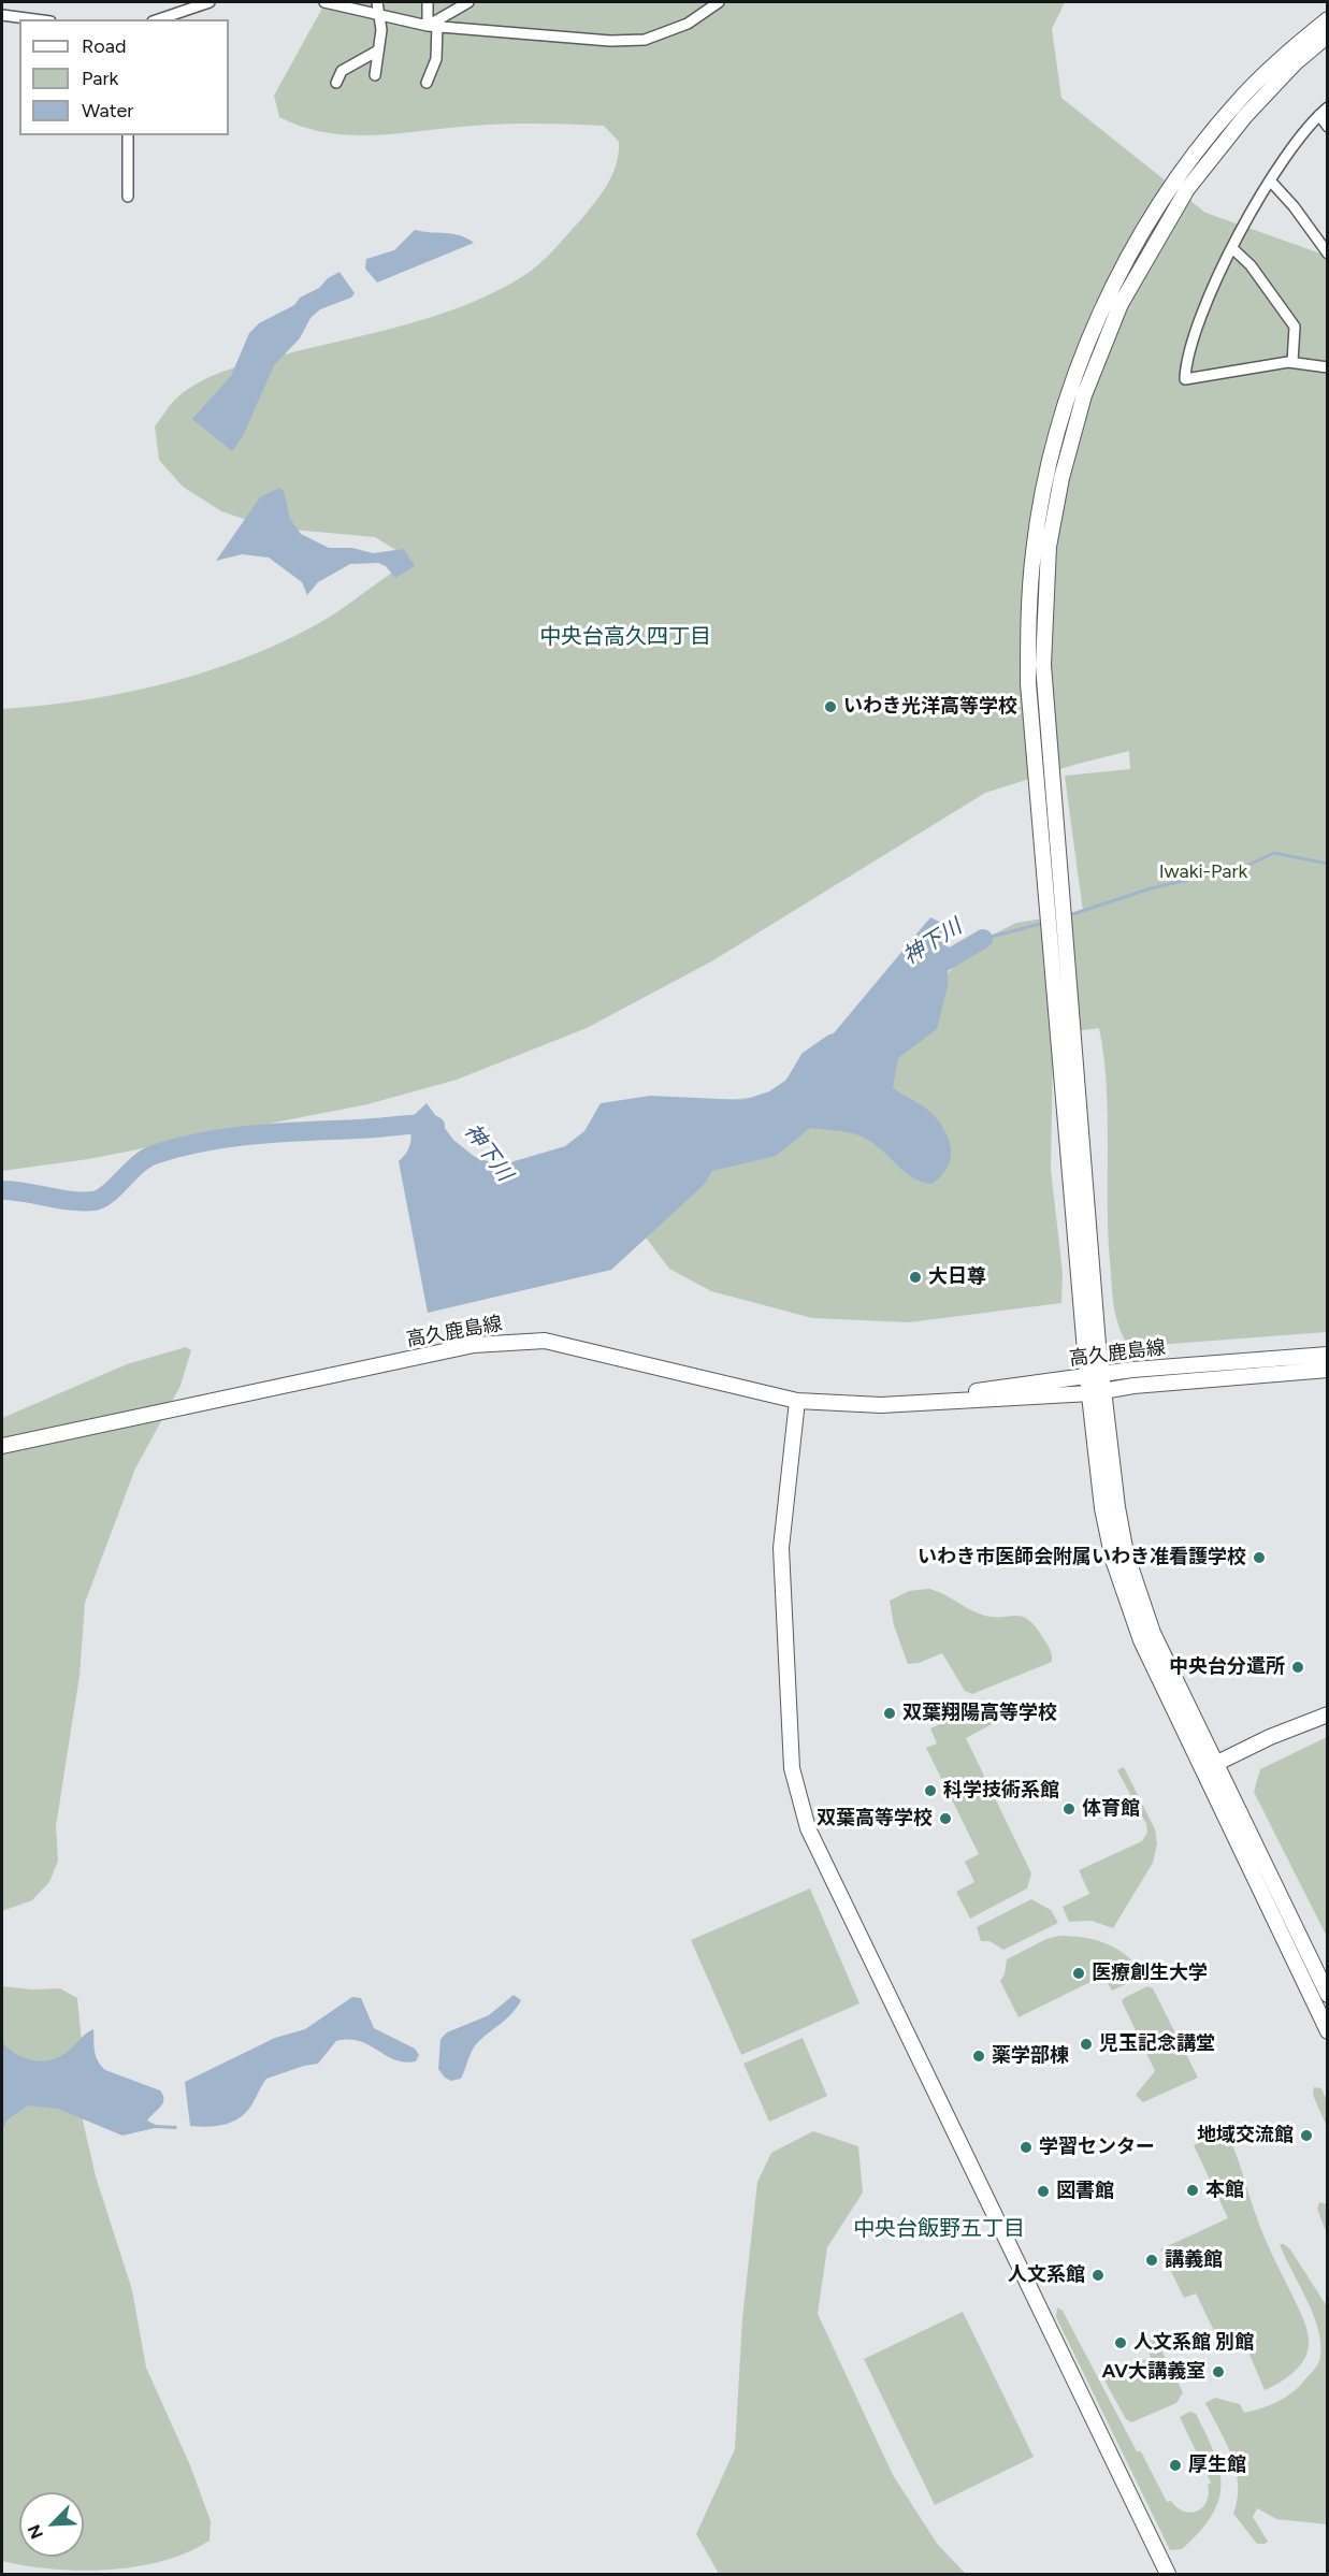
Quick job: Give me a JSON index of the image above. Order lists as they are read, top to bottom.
{
  "streets": {
    "street": ["高久鹿島線"]
  },
  "districts": ["中央台高久四丁目", "中央台飯野五丁目"],
  "water": ["神下川"],
  "parks": ["Iwaki-Park"],
  "places": [
    "いわき光洋高等学校",
    "大日尊",
    "いわき市医師会附属いわき准看護学校",
    "中央台分遣所",
    "双葉翔陽高等学校",
    "科学技術系館",
    "体育館",
    "双葉高等学校",
    "医療創生大学",
    "児玉記念講堂",
    "薬学部棟",
    "地域交流館",
    "学習センター",
    "本館",
    "図書館",
    "講義館",
    "人文系館",
    "人文系館 別館",
    "AV大講義室",
    "厚生館"
  ],
  "legend": ["Road", "Park", "Water"],
  "north": "bottom left"
}
